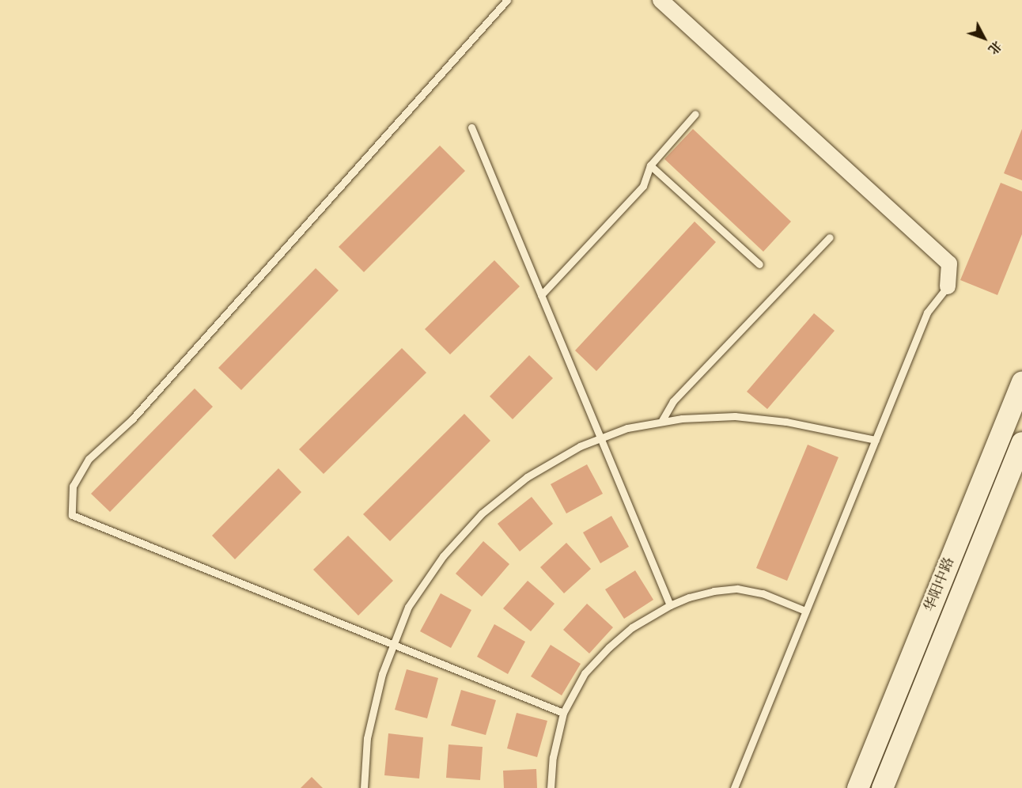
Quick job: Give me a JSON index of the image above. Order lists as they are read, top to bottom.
{
  "streets": {
    "main road": ["华阳中路"]
  },
  "north": "bottom right"
}
